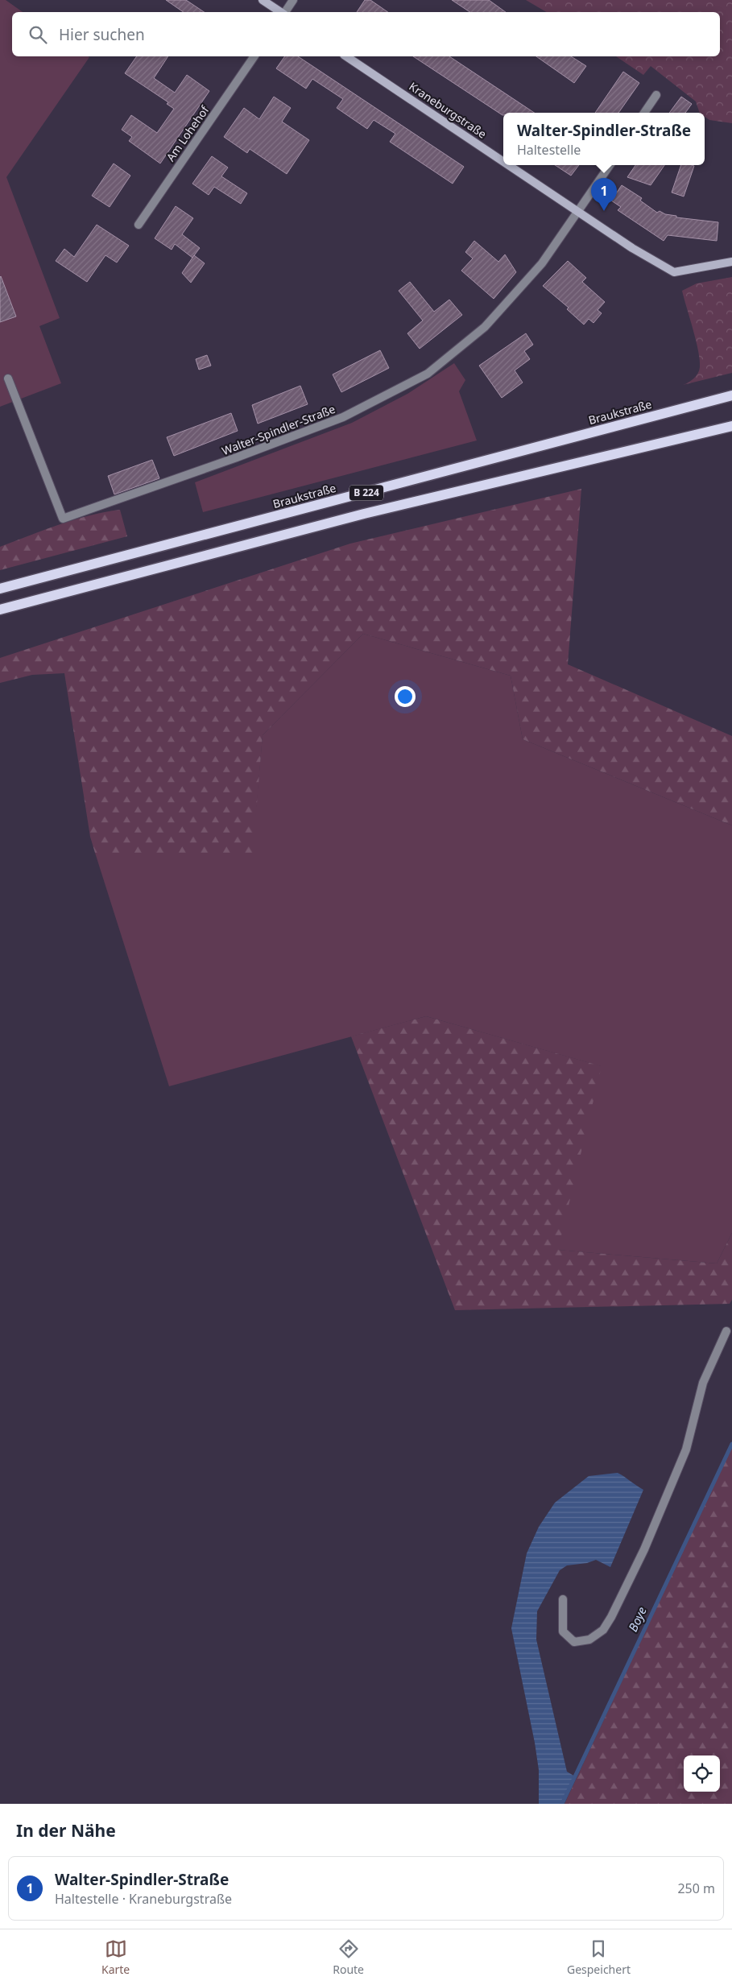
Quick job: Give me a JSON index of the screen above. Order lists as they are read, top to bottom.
{
  "streets": {
    "main road": ["Braukstraße", "B 224"],
    "street": ["Kraneburgstraße", "Am Lohehof", "Walter-Spindler-Straße"]
  },
  "crossings": [
    ["Kraneburgstraße", "Walter-Spindler-Straße"]
  ],
  "water": ["Boye"],
  "page": {
    "search": "Hier suchen",
    "popup": ["Walter-Spindler-Straße", "Haltestelle"],
    "pins": "1",
    "heading": "In der Nähe",
    "list": [
      {
        "mark": "1",
        "name": "Walter-Spindler-Straße",
        "note": "Haltestelle · Kraneburgstraße",
        "value": "250 m"
      }
    ],
    "nav": ["Karte", "Route", "Gespeichert"]
  }
}
